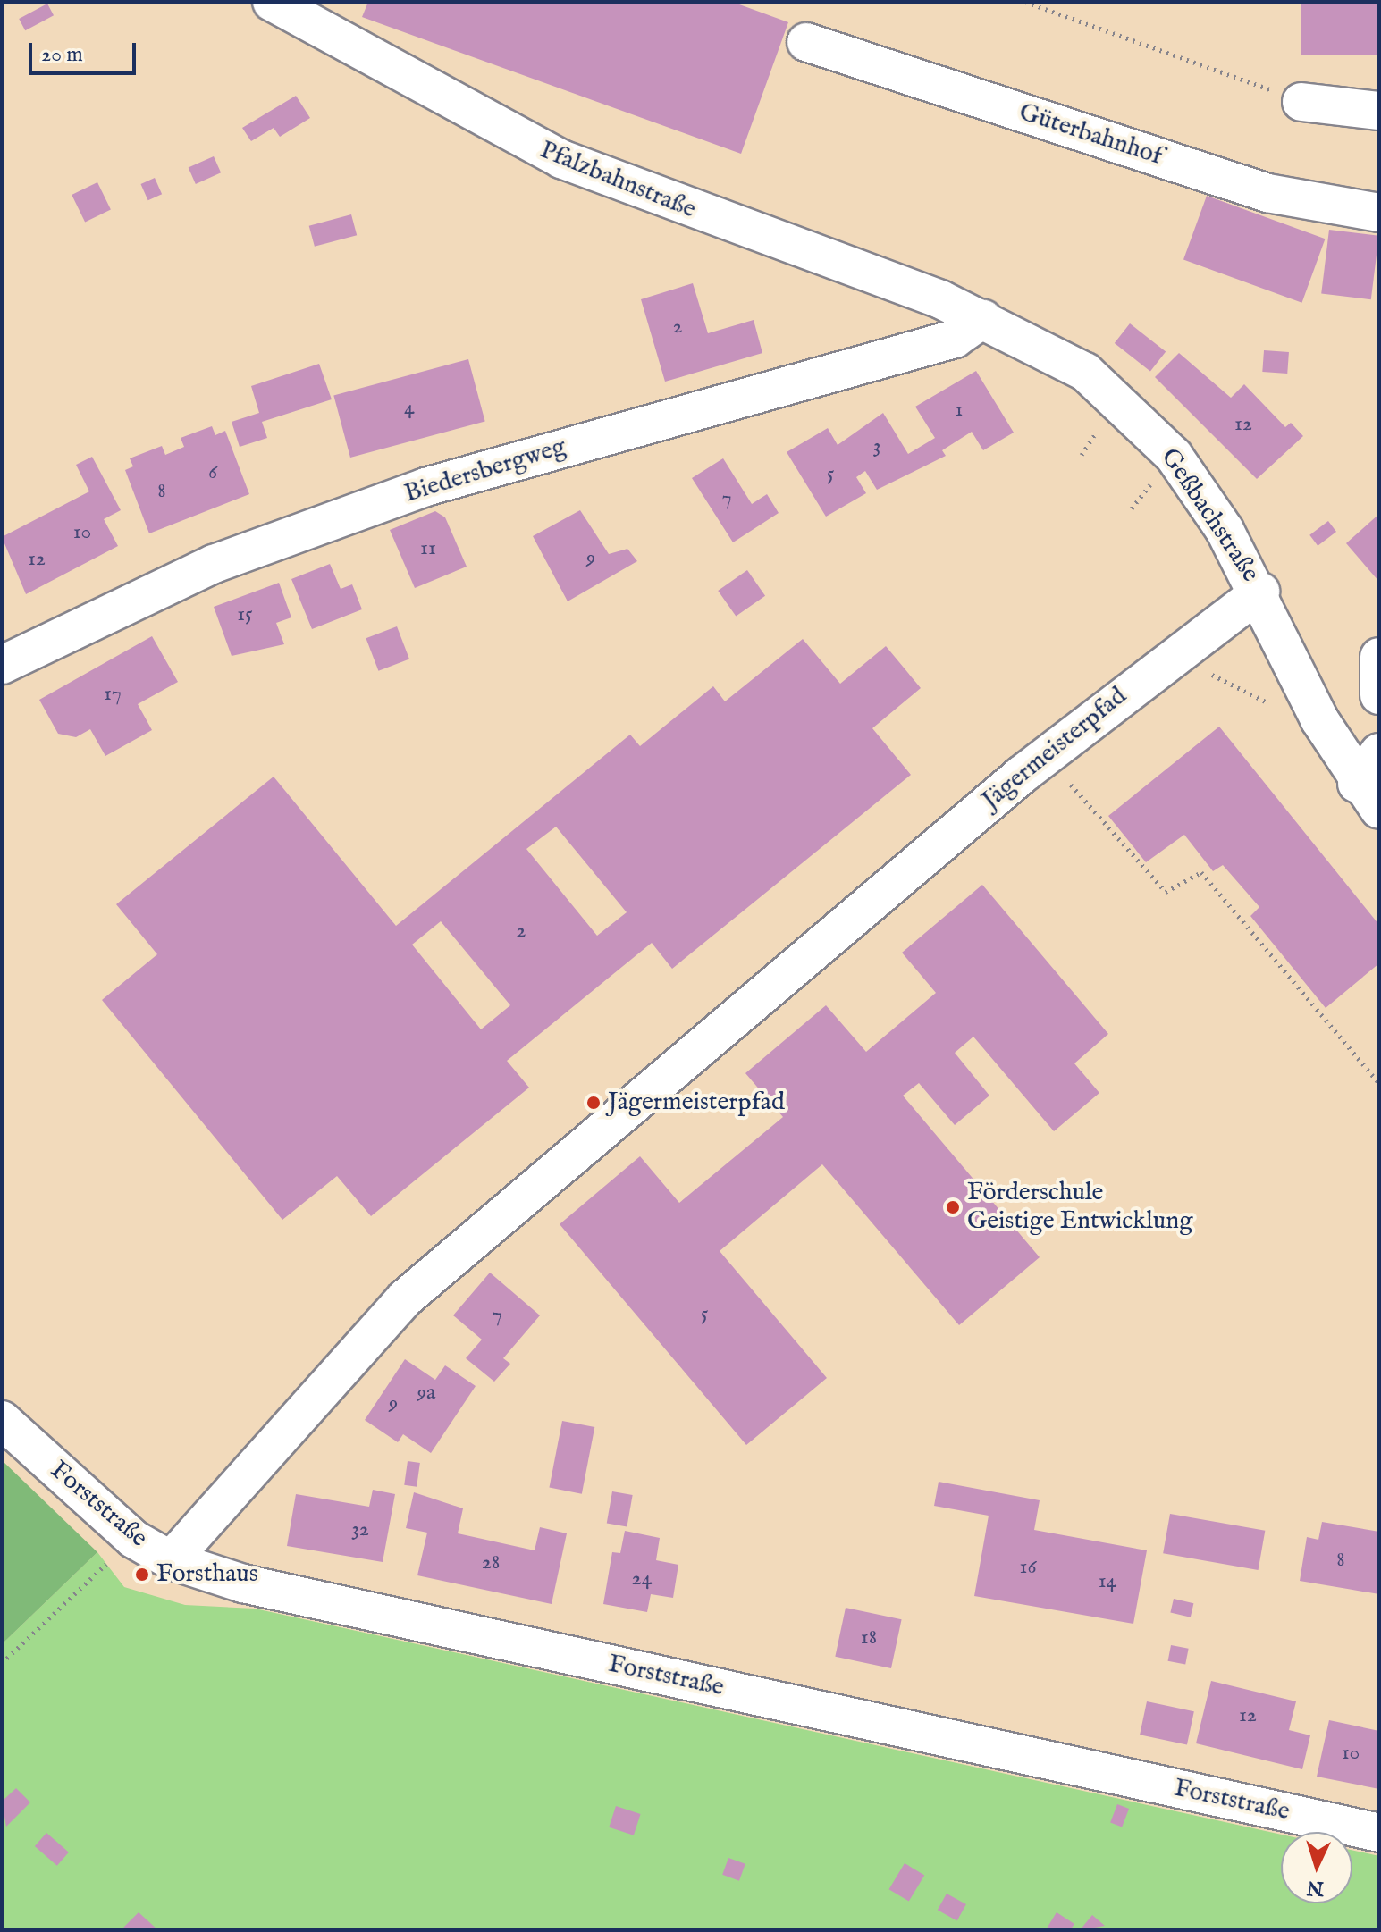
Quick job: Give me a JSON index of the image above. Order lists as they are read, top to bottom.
{
  "streets": {
    "street": [
      "Güterbahnhof",
      "Pfalzbahnstraße",
      "Biedersbergweg",
      "Geßbachstraße",
      "Jägermeisterpfad",
      "Forststraße"
    ]
  },
  "crossings": [
    ["Pfalzbahnstraße", "Biedersbergweg"],
    ["Pfalzbahnstraße", "Geßbachstraße"],
    ["Biedersbergweg", "Geßbachstraße"],
    ["Geßbachstraße", "Jägermeisterpfad"],
    ["Jägermeisterpfad", "Forststraße"]
  ],
  "places": ["Jägermeisterpfad", "Förderschule Geistige Entwicklung", "Forsthaus"],
  "house_numbers": [
    "2",
    "4",
    "1",
    "12",
    "3",
    "6",
    "5",
    "8",
    "7",
    "10",
    "11",
    "9",
    "12",
    "15",
    "17",
    "2",
    "5",
    "7",
    "9a",
    "9",
    "32",
    "8",
    "28",
    "16",
    "24",
    "14",
    "18",
    "12",
    "10"
  ],
  "scale_bar": "20 m",
  "north": "bottom"
}
